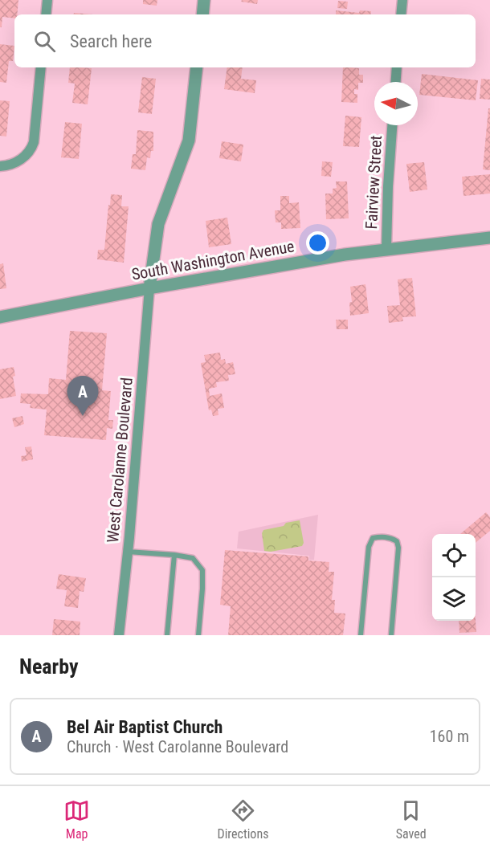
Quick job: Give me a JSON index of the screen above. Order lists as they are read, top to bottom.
{
  "streets": {
    "street": ["Fairview Street", "South Washington Avenue", "West Carolanne Boulevard"]
  },
  "crossings": [
    ["Fairview Street", "South Washington Avenue"],
    ["South Washington Avenue", "West Carolanne Boulevard"]
  ],
  "north": "left",
  "page": {
    "search": "Search here",
    "pins": "A",
    "heading": "Nearby",
    "list": [
      {
        "mark": "A",
        "name": "Bel Air Baptist Church",
        "note": "Church · West Carolanne Boulevard",
        "value": "160 m"
      }
    ],
    "nav": ["Map", "Directions", "Saved"]
  }
}
